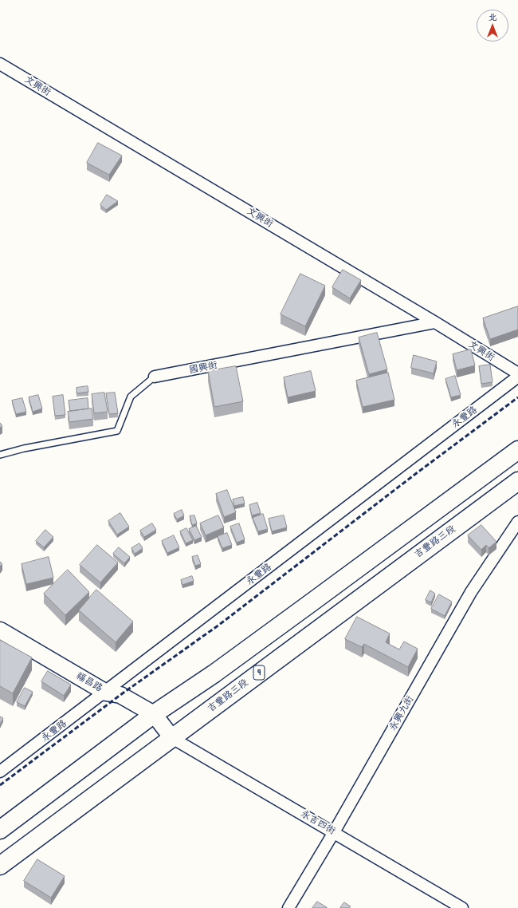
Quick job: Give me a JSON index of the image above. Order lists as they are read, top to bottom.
{
  "streets": {
    "main road": ["吉豐路三段", "9"],
    "street": [
      "文興街",
      "國興街",
      "永豐路",
      "福昌路",
      "永興九街",
      "永吉四街"
    ]
  },
  "crossings": [
    ["文興街", "國興街"],
    ["永豐路", "福昌路"],
    ["吉豐路三段", "福昌路"],
    ["吉豐路三段", "永吉四街"],
    ["福昌路", "永吉四街"],
    ["永興九街", "永吉四街"]
  ],
  "north": "top"
}
